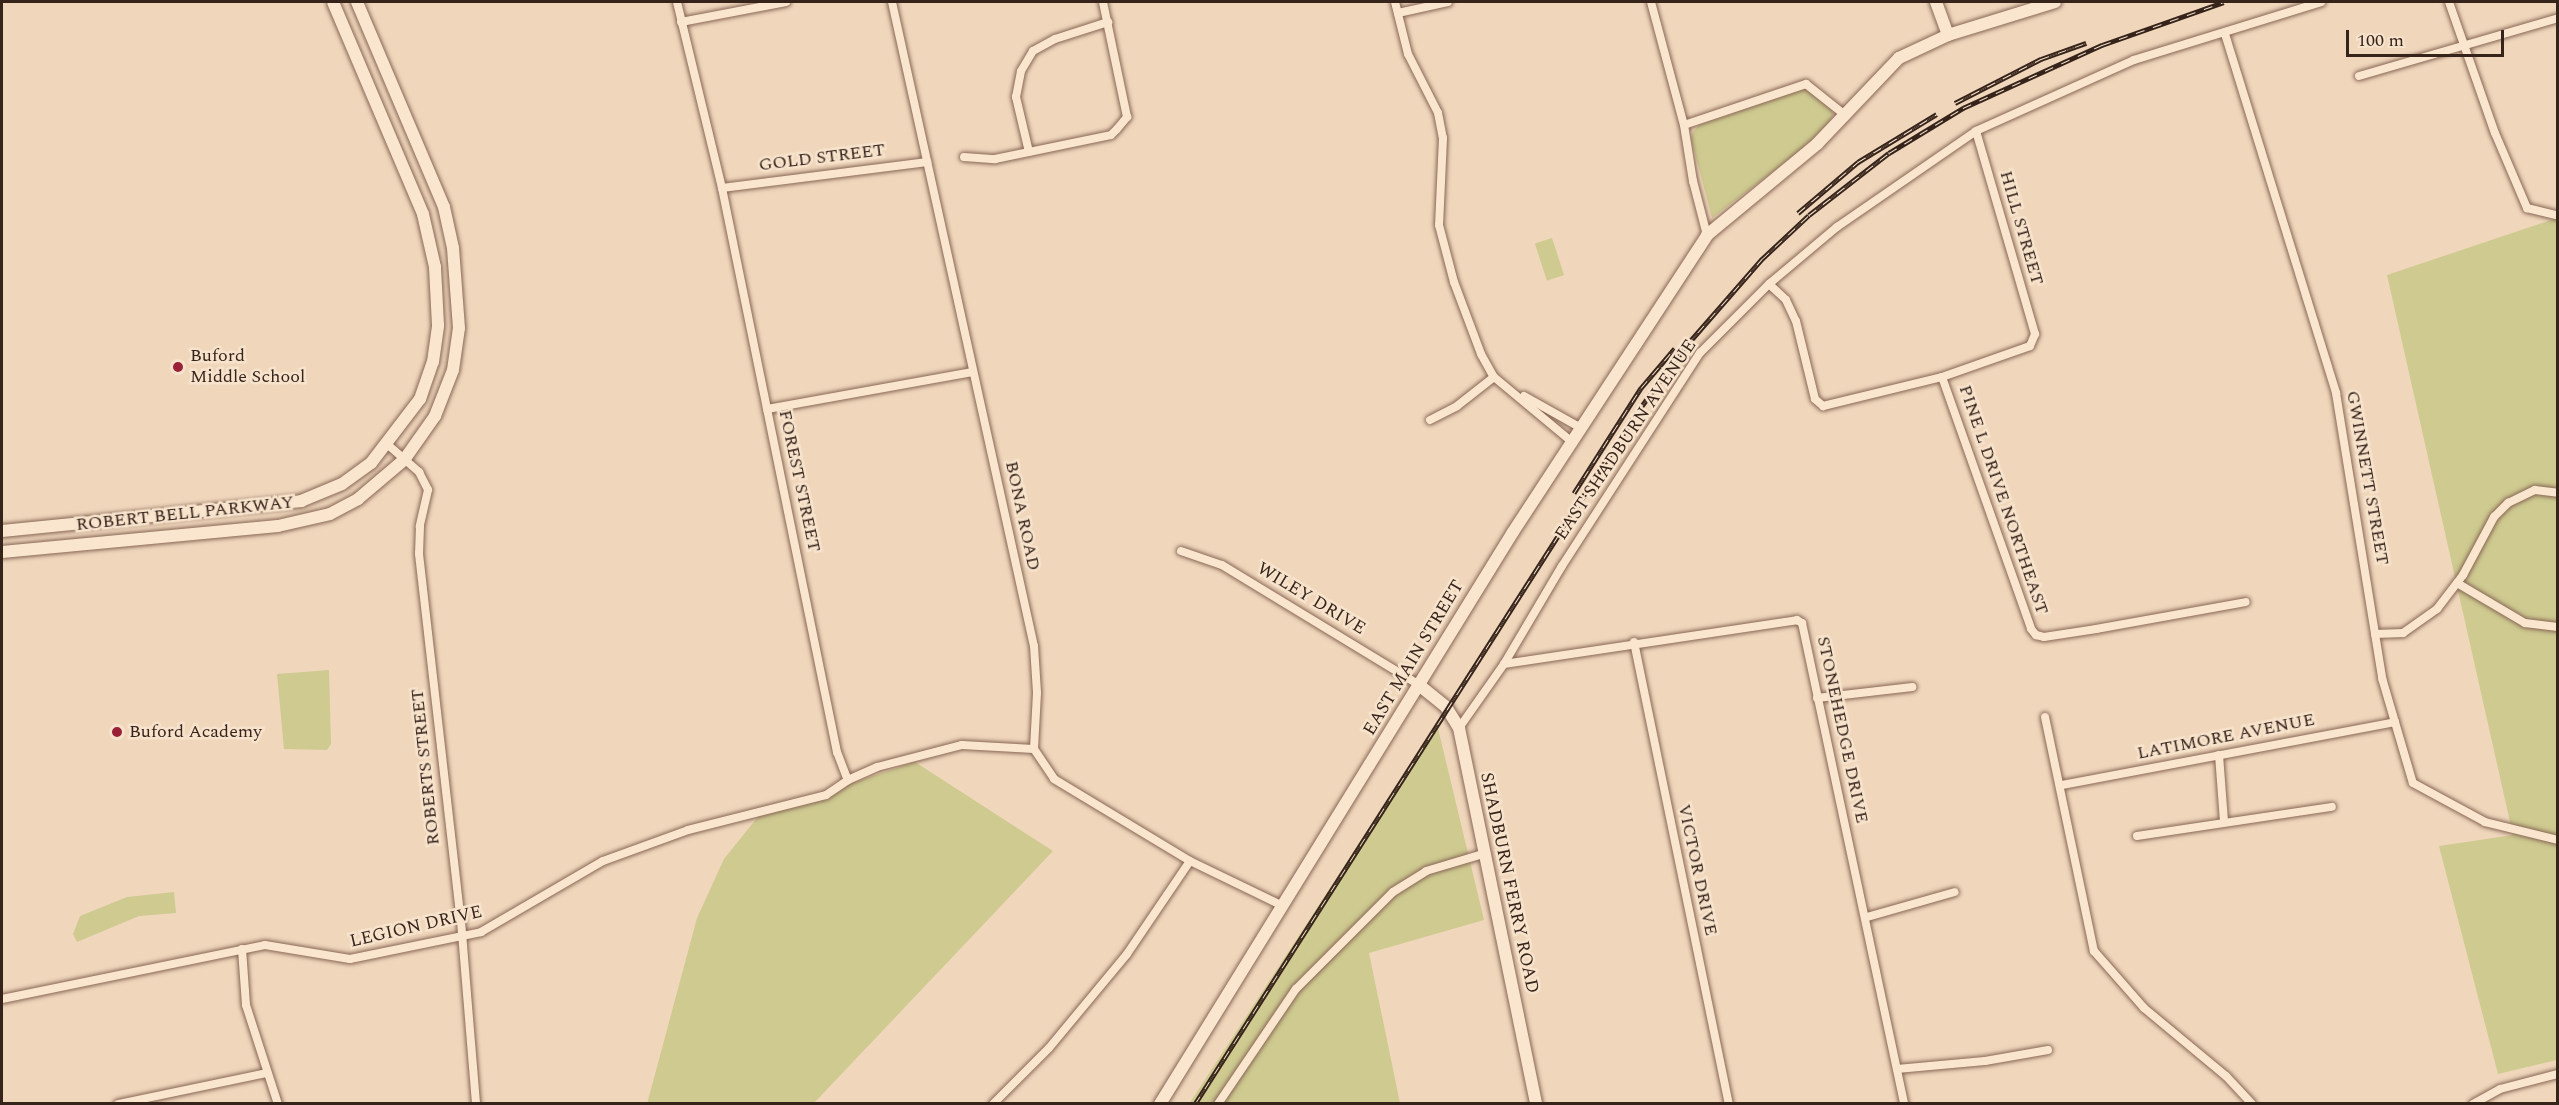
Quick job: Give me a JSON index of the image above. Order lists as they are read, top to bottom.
{
  "streets": {
    "street": [
      "GOLD STREET",
      "HILL STREET",
      "EAST SHADBURN AVENUE",
      "GWINNETT STREET",
      "FOREST STREET",
      "PINE L DRIVE NORTHEAST",
      "ROBERT BELL PARKWAY",
      "BONA ROAD",
      "WILEY DRIVE",
      "EAST MAIN STREET",
      "STONEHEDGE DRIVE",
      "LATIMORE AVENUE",
      "ROBERTS STREET",
      "VICTOR DRIVE",
      "SHADBURN FERRY ROAD",
      "LEGION DRIVE"
    ]
  },
  "crossings": [
    ["GOLD STREET", "FOREST STREET"],
    ["GOLD STREET", "BONA ROAD"],
    ["HILL STREET", "EAST SHADBURN AVENUE"],
    ["HILL STREET", "PINE L DRIVE NORTHEAST"],
    ["EAST SHADBURN AVENUE", "GWINNETT STREET"],
    ["EAST SHADBURN AVENUE", "STONEHEDGE DRIVE"],
    ["EAST SHADBURN AVENUE", "SHADBURN FERRY ROAD"],
    ["GWINNETT STREET", "LATIMORE AVENUE"],
    ["FOREST STREET", "LEGION DRIVE"],
    ["ROBERT BELL PARKWAY", "ROBERTS STREET"],
    ["WILEY DRIVE", "EAST MAIN STREET"],
    ["WILEY DRIVE", "SHADBURN FERRY ROAD"],
    ["EAST MAIN STREET", "SHADBURN FERRY ROAD"],
    ["STONEHEDGE DRIVE", "VICTOR DRIVE"],
    ["ROBERTS STREET", "LEGION DRIVE"]
  ],
  "places": ["Buford Middle School", "Buford Academy"],
  "scale_bar": "100 m"
}
